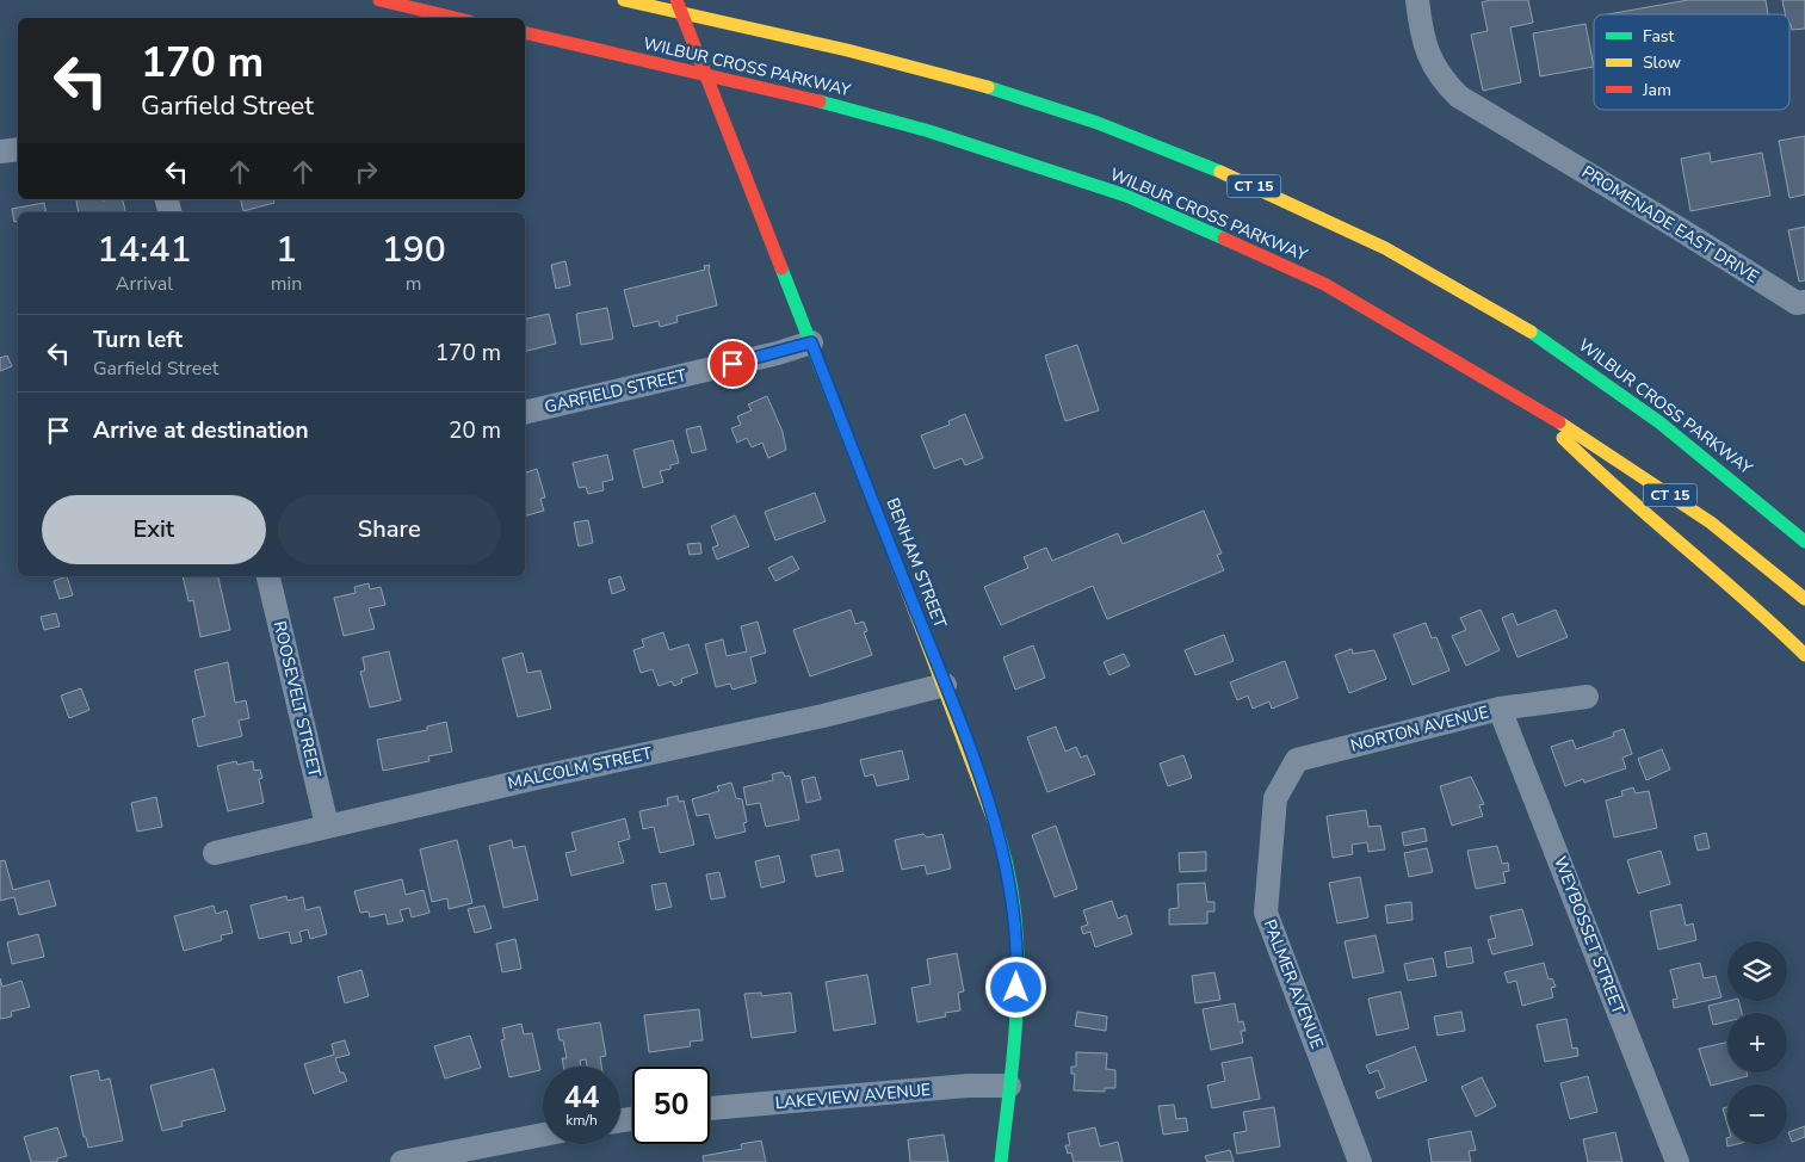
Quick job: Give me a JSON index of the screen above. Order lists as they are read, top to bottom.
{
  "streets": {
    "main road": ["WILBUR CROSS PARKWAY", "CT 15", "BENHAM STREET"],
    "street": [
      "PROMENADE EAST DRIVE",
      "GARFIELD STREET",
      "ROOSEVELT STREET",
      "NORTON AVENUE",
      "MALCOLM STREET",
      "WEYBOSSET STREET",
      "PALMER AVENUE",
      "LAKEVIEW AVENUE"
    ]
  },
  "crossings": [
    ["GARFIELD STREET", "BENHAM STREET"],
    ["BENHAM STREET", "MALCOLM STREET"],
    ["BENHAM STREET", "LAKEVIEW AVENUE"],
    ["ROOSEVELT STREET", "MALCOLM STREET"],
    ["NORTON AVENUE", "WEYBOSSET STREET"],
    ["NORTON AVENUE", "PALMER AVENUE"]
  ],
  "legend": ["Fast", "Slow", "Jam"],
  "page": {
    "turn": ["170 m", "Garfield Street"],
    "eta": [
      "14:41",
      "Arrival",
      "1",
      "min",
      "190",
      "m"
    ],
    "list": [
      {
        "name": "Turn left",
        "note": "Garfield Street",
        "value": "170 m"
      },
      {
        "name": "Arrive at destination",
        "value": "20 m"
      }
    ],
    "buttons": ["Exit", "Share"],
    "map_buttons": ["+", "−"],
    "speed": "44 km/h",
    "limit": "50"
  }
}
